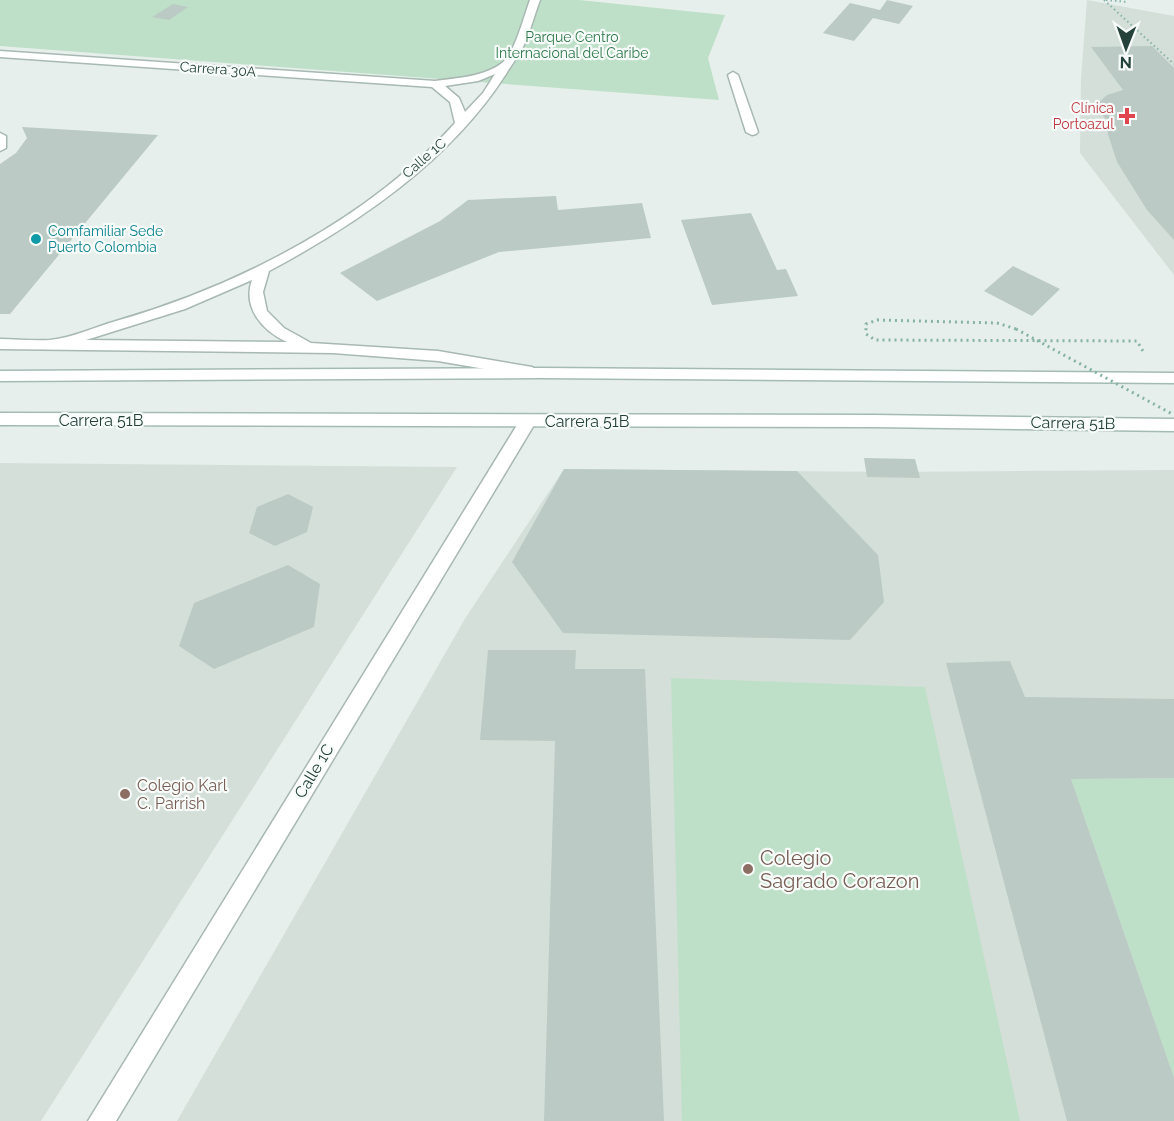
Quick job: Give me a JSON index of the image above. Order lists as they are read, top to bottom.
{
  "streets": {
    "street": ["Carrera 30A", "Calle 1C", "Carrera 51B"]
  },
  "crossings": [
    ["Carrera 30A", "Calle 1C"],
    ["Calle 1C", "Carrera 51B"]
  ],
  "parks": ["Parque Centro Internacional del Caribe"],
  "places": {
    "health": ["Clínica Portoazul"],
    "other": ["Comfamiliar Sede Puerto Colombia", "Colegio Karl C. Parrish", "Colegio Sagrado Corazon"]
  },
  "north": "bottom"
}
